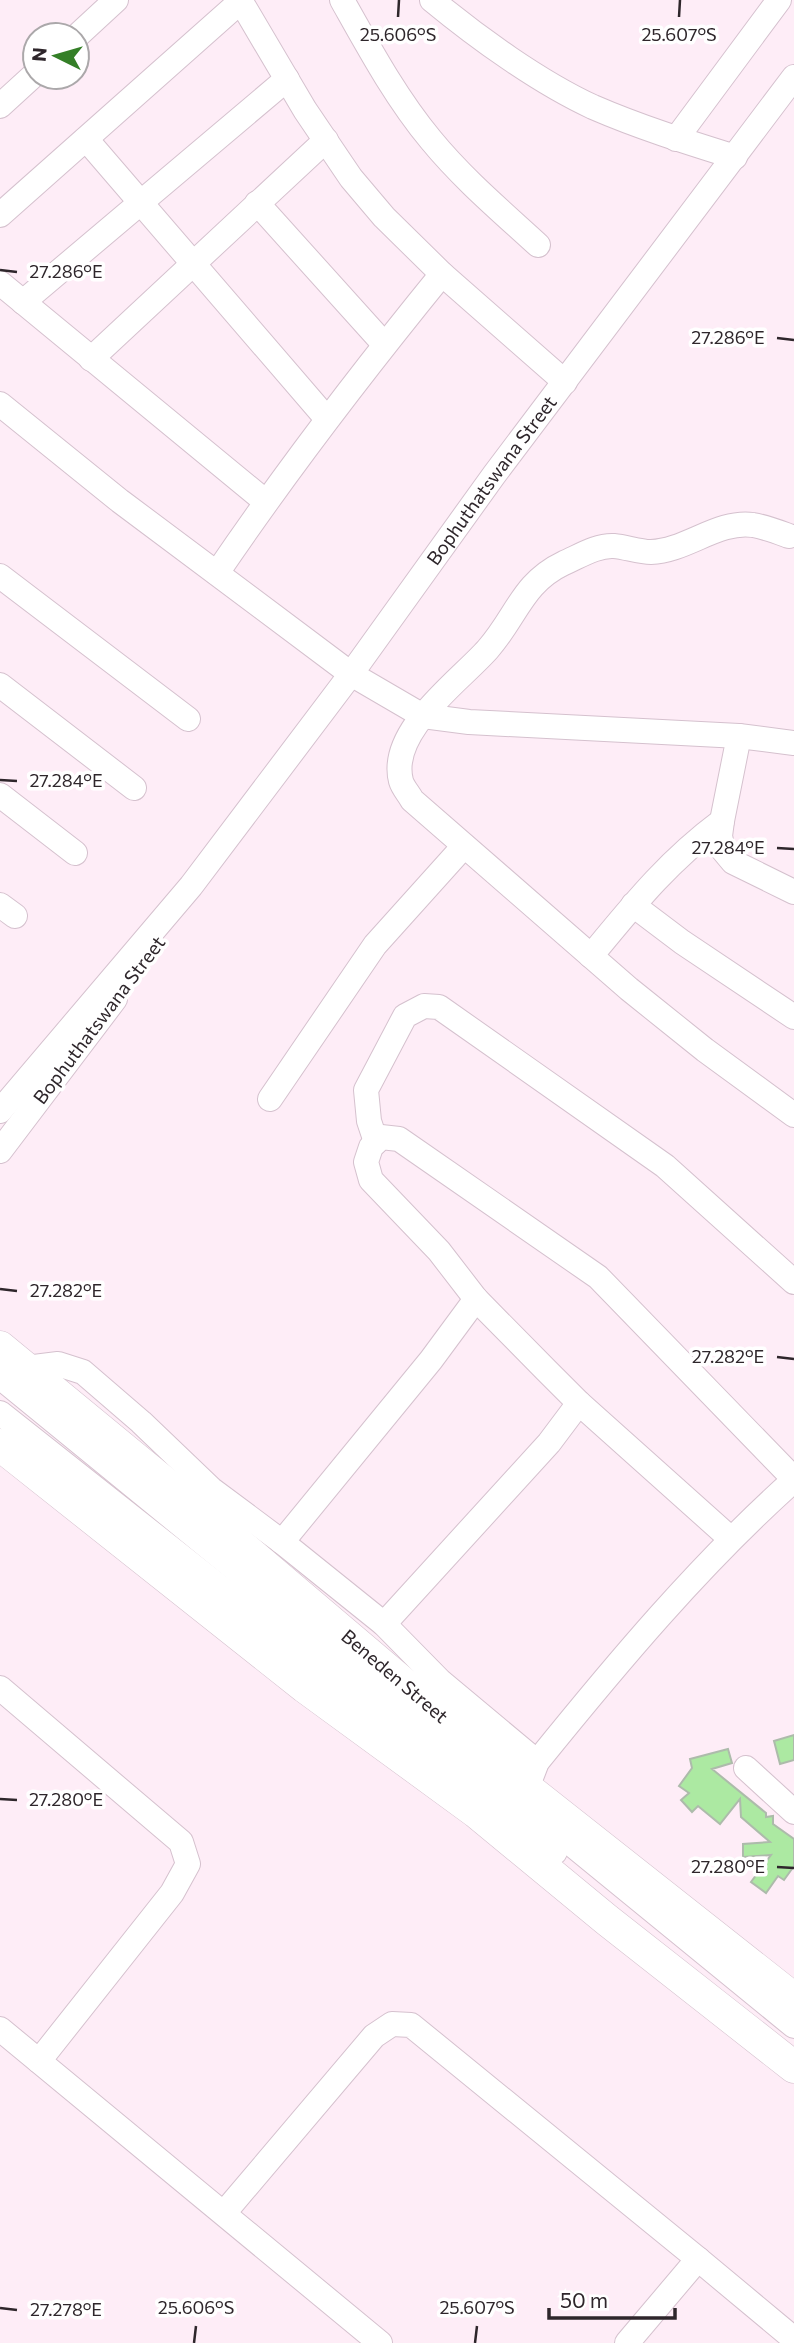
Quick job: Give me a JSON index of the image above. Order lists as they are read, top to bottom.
{
  "streets": {
    "main road": ["Beneden Street"],
    "street": ["Bophuthatswana Street"]
  },
  "scale_bar": "50 m",
  "north": "left",
  "coordinates": [
    "25.606°S",
    "25.607°S",
    "27.286°E",
    "27.284°E",
    "27.282°E",
    "27.280°E",
    "27.278°E"
  ]
}
